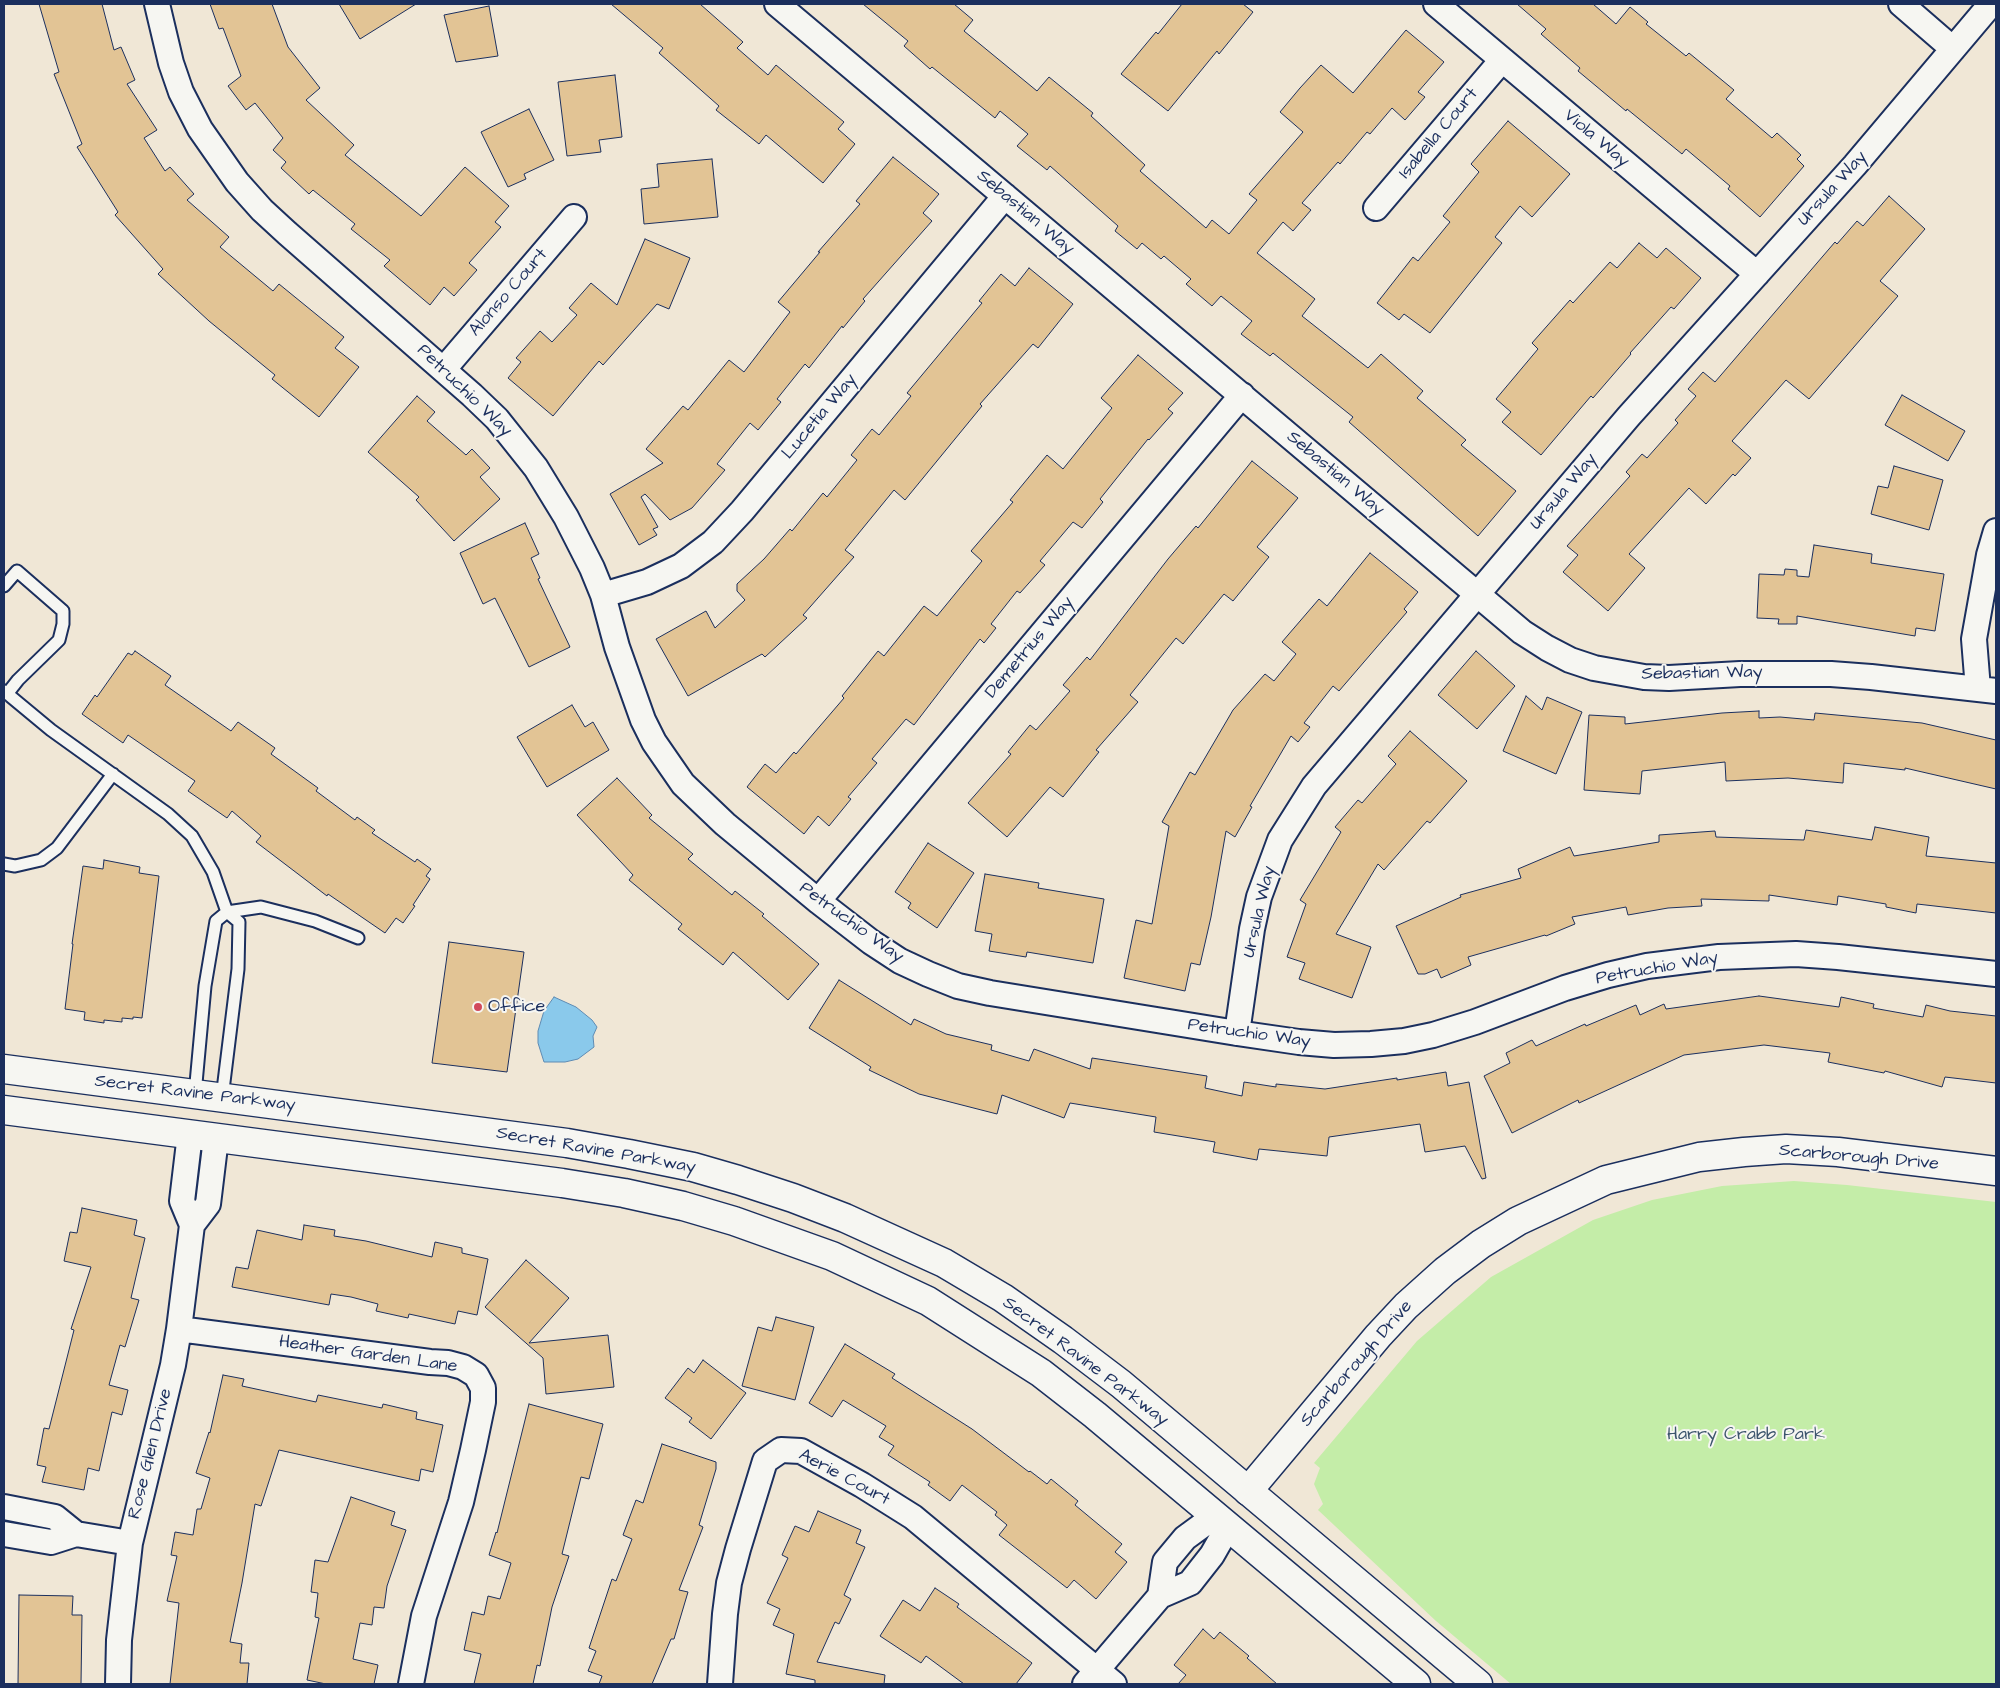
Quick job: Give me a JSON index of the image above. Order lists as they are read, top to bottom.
{
  "streets": {
    "main road": ["Secret Ravine Parkway", "Scarborough Drive"],
    "street": [
      "Isabella Court",
      "Viola Way",
      "Ursula Way",
      "Sebastian Way",
      "Alonso Court",
      "Petruchio Way",
      "Lucetia Way",
      "Demetrius Way",
      "Heather Garden Lane",
      "Rose Glen Drive",
      "Aerie Court"
    ]
  },
  "crossings": [
    ["Isabella Court", "Viola Way"],
    ["Viola Way", "Ursula Way"],
    ["Ursula Way", "Sebastian Way"],
    ["Ursula Way", "Petruchio Way"],
    ["Sebastian Way", "Lucetia Way"],
    ["Sebastian Way", "Demetrius Way"],
    ["Alonso Court", "Petruchio Way"],
    ["Petruchio Way", "Lucetia Way"],
    ["Petruchio Way", "Demetrius Way"],
    ["Secret Ravine Parkway", "Scarborough Drive"],
    ["Secret Ravine Parkway", "Rose Glen Drive"],
    ["Heather Garden Lane", "Rose Glen Drive"]
  ],
  "parks": ["Harry Crabb Park"],
  "places": ["Office"]
}
